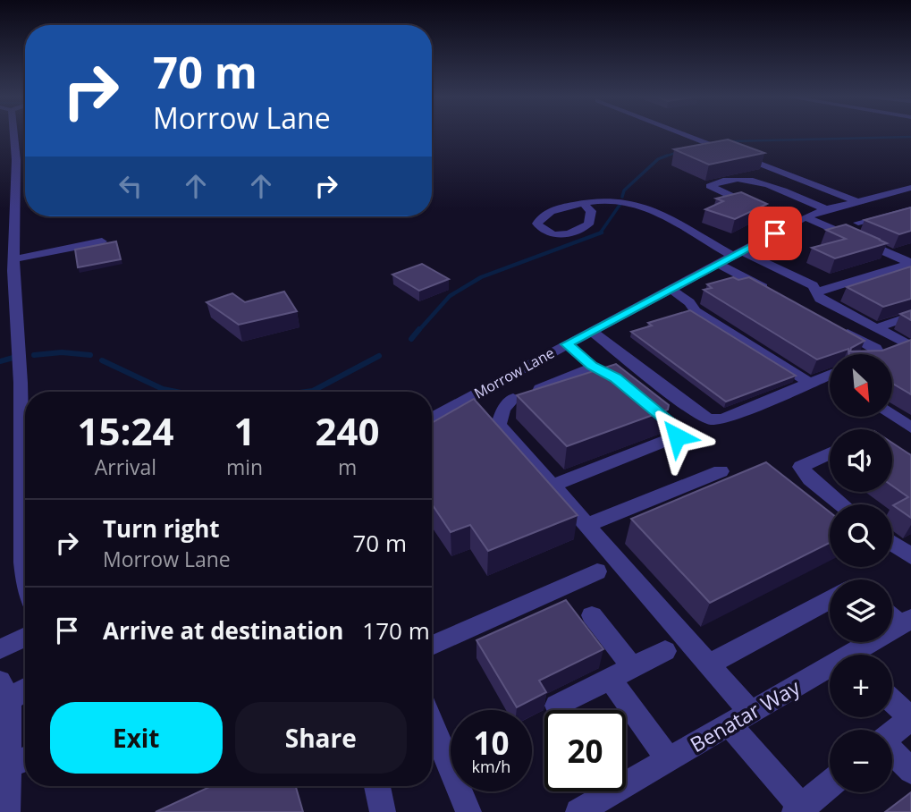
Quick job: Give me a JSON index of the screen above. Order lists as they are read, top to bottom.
{
  "streets": {
    "street": ["Morrow Lane", "Benatar Way"]
  },
  "north": "bottom right",
  "page": {
    "turn": ["70 m", "Morrow Lane"],
    "map_buttons": ["+", "−"],
    "eta": [
      "15:24",
      "Arrival",
      "1",
      "min",
      "240",
      "m"
    ],
    "list": [
      {
        "name": "Turn right",
        "note": "Morrow Lane",
        "value": "70 m"
      },
      {
        "name": "Arrive at destination",
        "value": "170 m"
      }
    ],
    "buttons": ["Exit", "Share"],
    "speed": "10 km/h",
    "limit": "20"
  }
}
